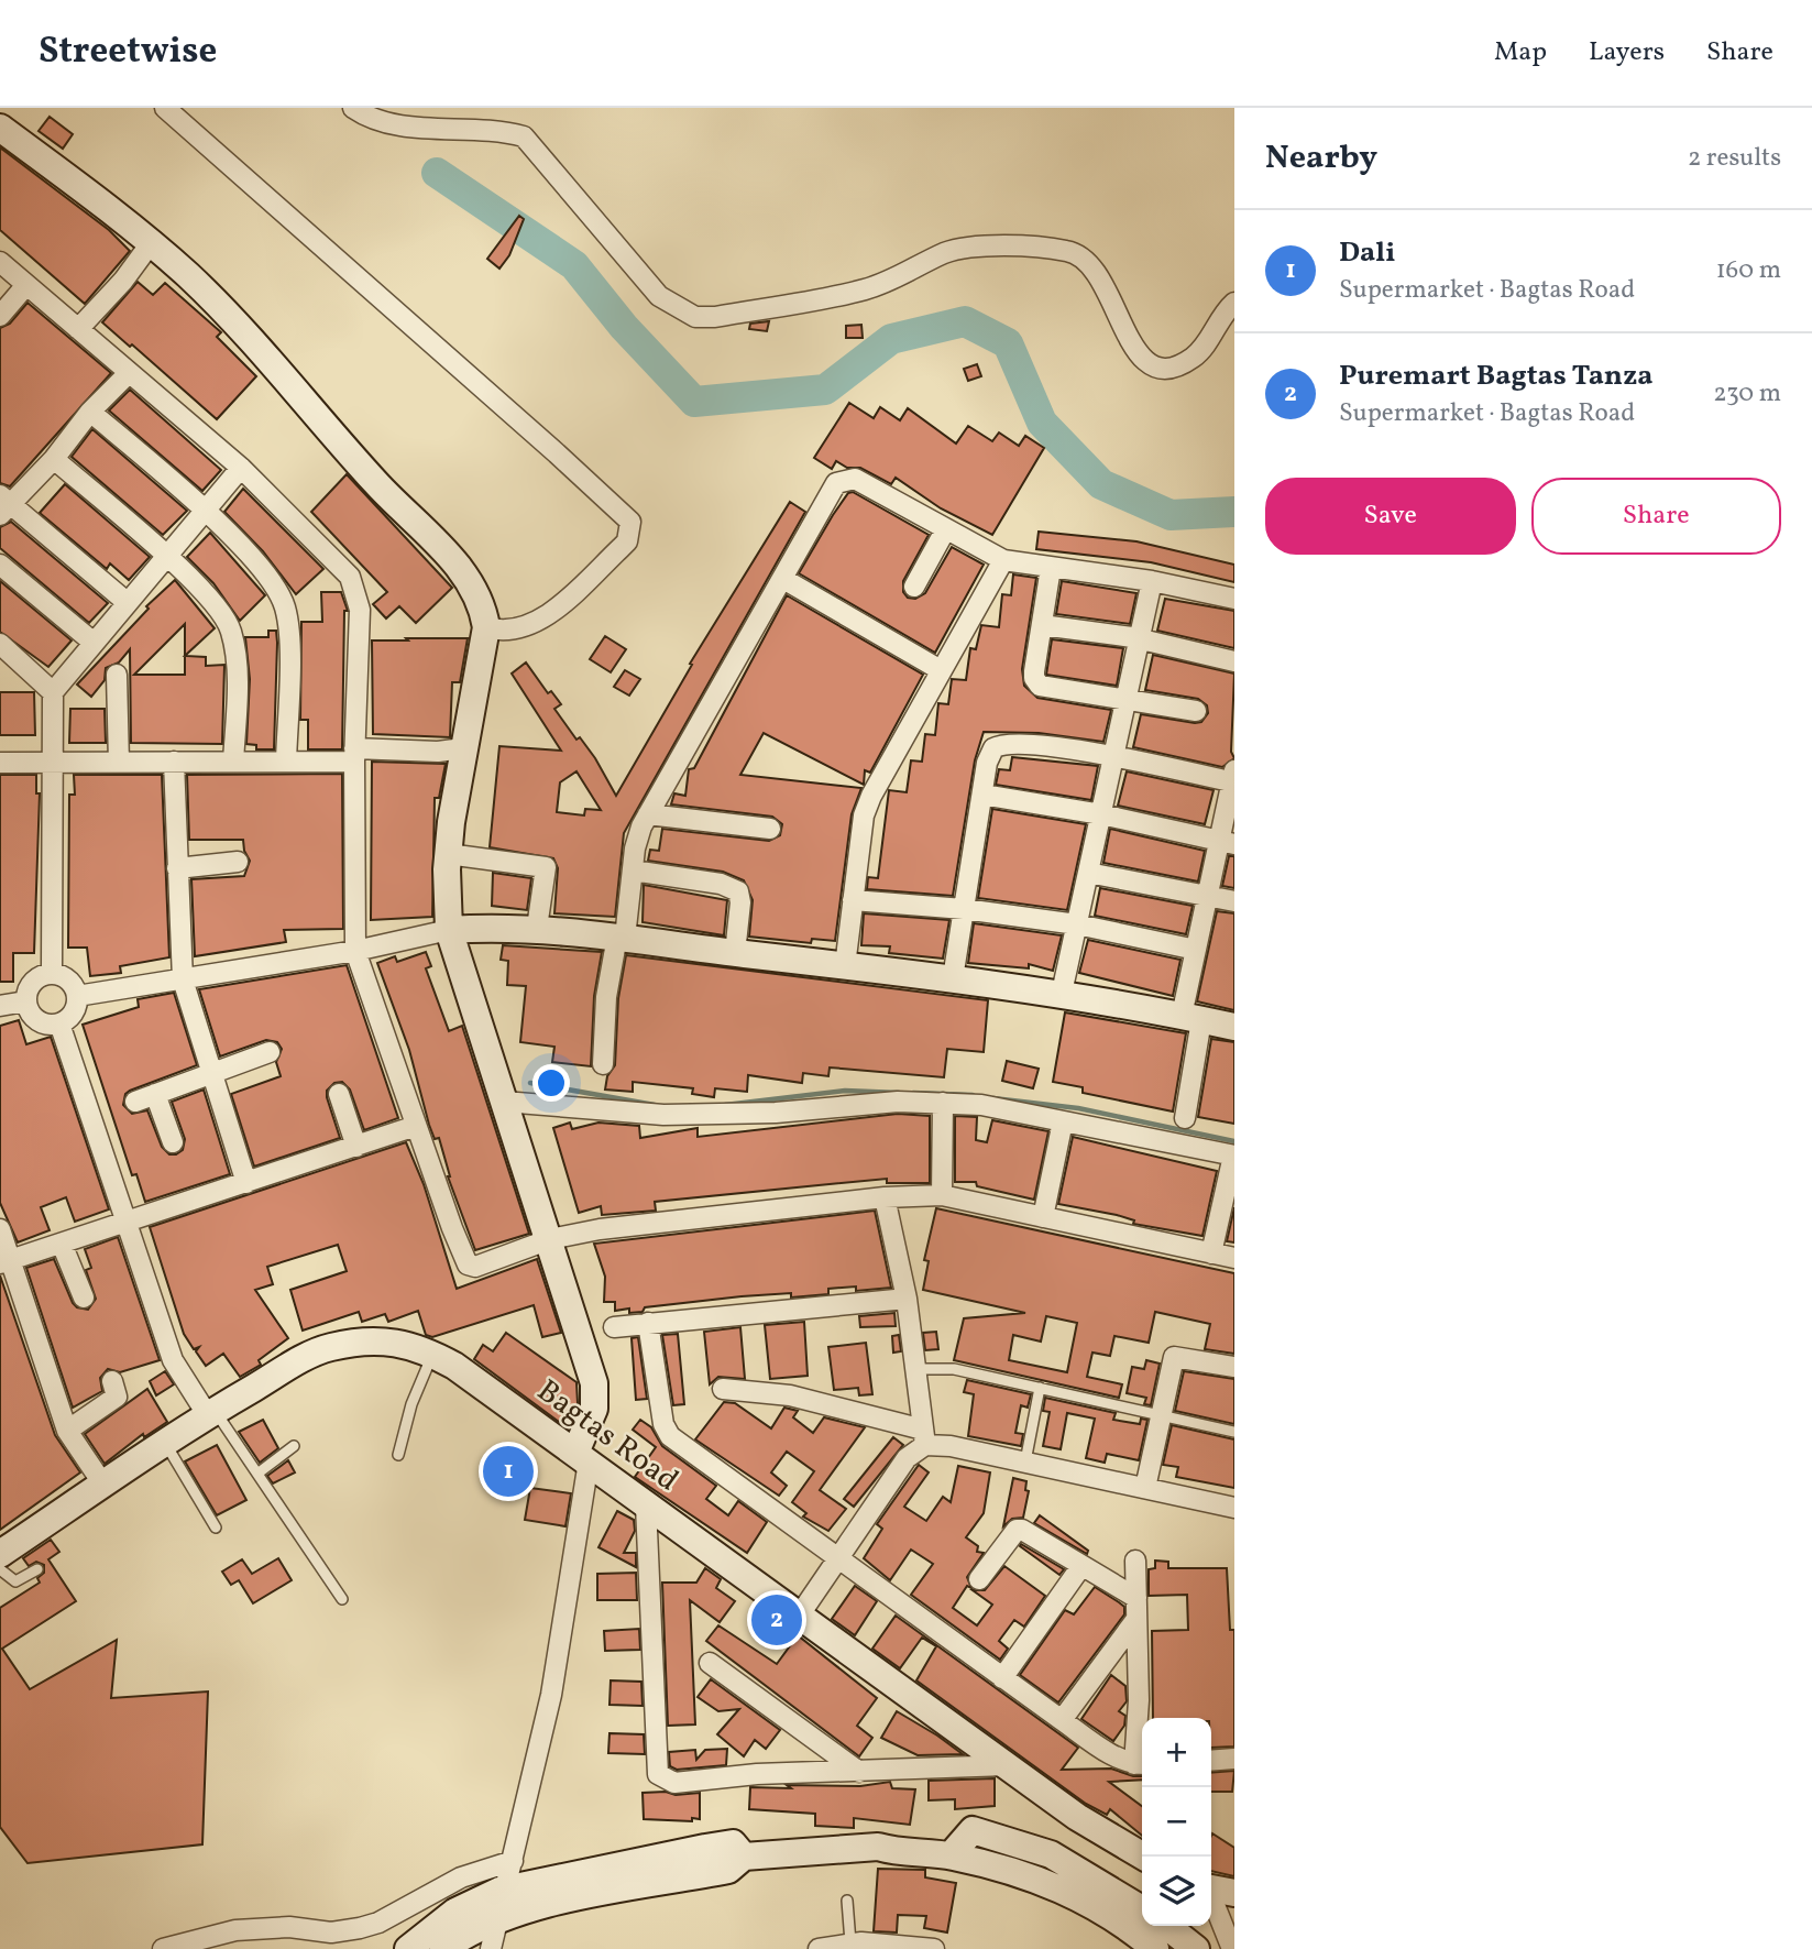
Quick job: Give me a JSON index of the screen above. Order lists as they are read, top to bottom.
{
  "streets": {
    "street": ["Bagtas Road"]
  },
  "page": {
    "header": "Streetwise",
    "nav": ["Map", "Layers", "Share"],
    "heading": ["Nearby", "2 results"],
    "list": [
      {
        "mark": "1",
        "name": "Dali",
        "note": "Supermarket · Bagtas Road",
        "value": "160 m"
      },
      {
        "mark": "2",
        "name": "Puremart Bagtas Tanza",
        "note": "Supermarket · Bagtas Road",
        "value": "230 m"
      }
    ],
    "buttons": ["Save", "Share"],
    "pins": ["1", "2"],
    "map_buttons": ["+", "−"]
  }
}
